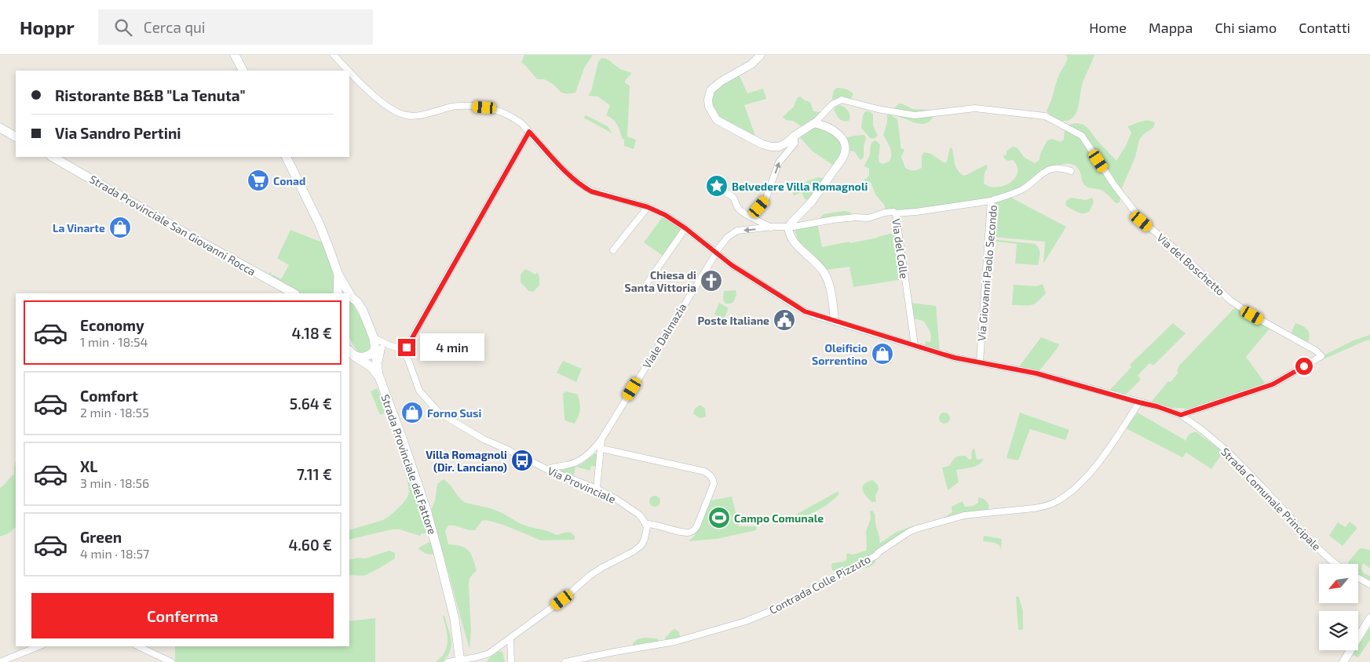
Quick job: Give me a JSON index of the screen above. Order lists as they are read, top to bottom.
{
  "streets": {
    "main road": ["Strada Provinciale San Giovanni Rocca", "Strada Provinciale del Fattore"],
    "street": [
      "Via del Colle",
      "Via del Boschetto",
      "Via Giovanni Paolo Secondo",
      "Viale Dalmazia",
      "Via Provinciale",
      "Strada Comunale Principale",
      "Contrada Colle Pizzuto"
    ]
  },
  "crossings": [
    ["Via del Colle", "Viale Dalmazia"],
    ["Via del Colle", "Strada Comunale Principale"],
    ["Via del Boschetto", "Strada Comunale Principale"],
    ["Via Giovanni Paolo Secondo", "Strada Comunale Principale"],
    ["Viale Dalmazia", "Via Provinciale"],
    ["Viale Dalmazia", "Strada Comunale Principale"],
    ["Strada Comunale Principale", "Contrada Colle Pizzuto"]
  ],
  "places": {
    "supermarket": ["Conad"],
    "place": ["Belvedere Villa Romagnoli"],
    "shop": ["La Vinarte", "Oleificio Sorrentino", "Forno Susi"],
    "church": ["Chiesa di Santa Vittoria"],
    "public building": ["Poste Italiane"],
    "bus stop": ["Villa Romagnoli (Dir. Lanciano)"],
    "sports": ["Campo Comunale"]
  },
  "north": "bottom left",
  "page": {
    "header": "Hoppr",
    "search": "Cerca qui",
    "nav": [
      "Home",
      "Mappa",
      "Chi siamo",
      "Contatti"
    ],
    "banner": ["Ristorante B&B \"La Tenuta\"", "Via Sandro Pertini"],
    "list": [
      {
        "name": "Economy",
        "note": "1 min · 18:54",
        "value": "4.18 €"
      },
      {
        "name": "Comfort",
        "note": "2 min · 18:55",
        "value": "5.64 €"
      },
      {
        "name": "XL",
        "note": "3 min · 18:56",
        "value": "7.11 €"
      },
      {
        "name": "Green",
        "note": "4 min · 18:57",
        "value": "4.60 €"
      }
    ],
    "bubble": "4 min",
    "buttons": "Conferma"
  }
}
